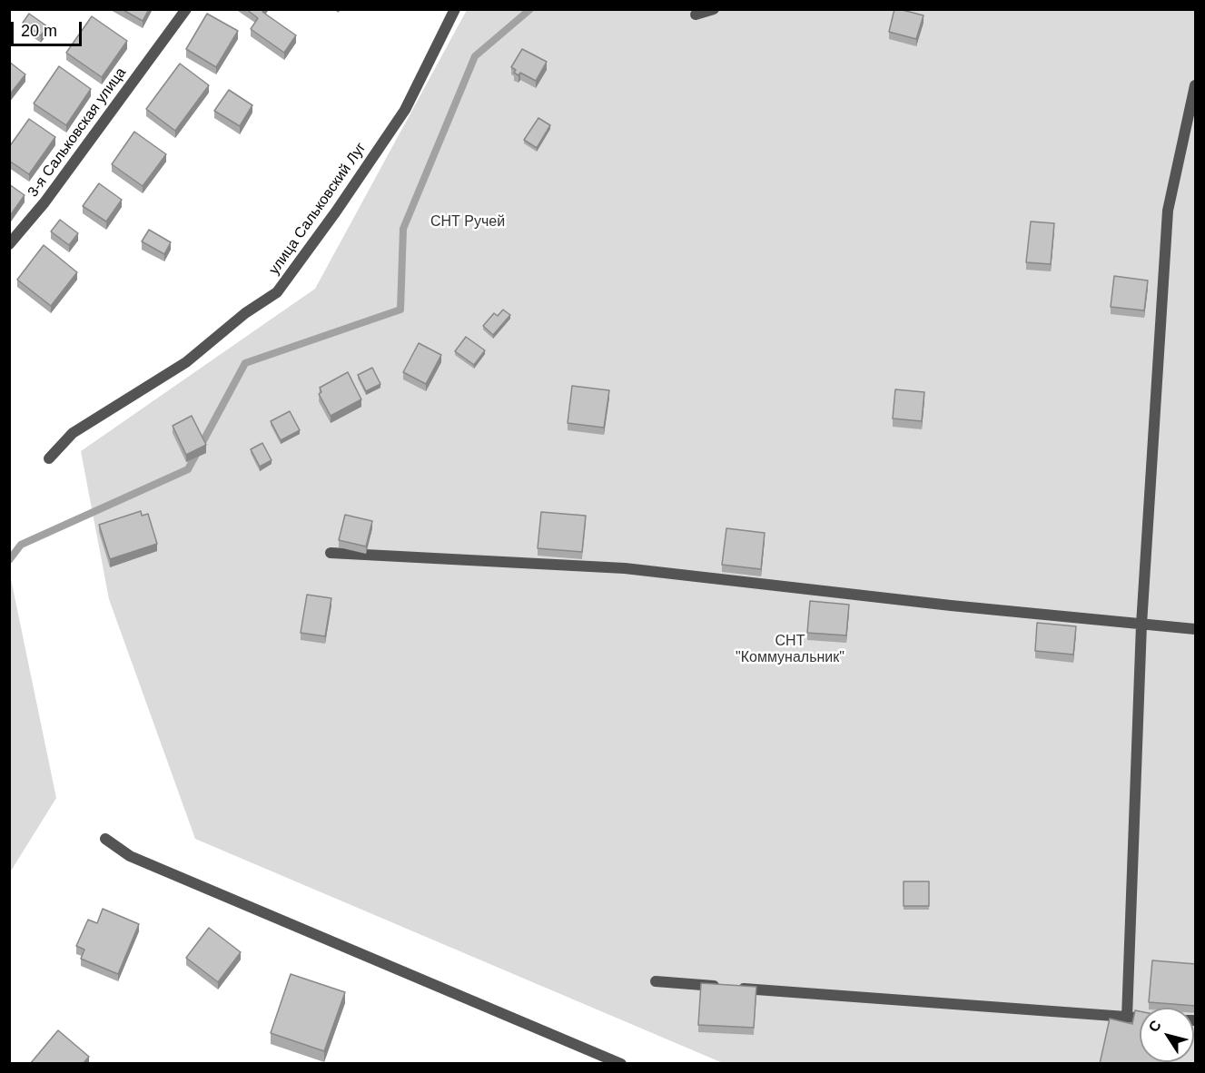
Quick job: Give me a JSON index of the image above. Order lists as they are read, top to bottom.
{
  "streets": {
    "street": ["3-я Сальковская улица", "улица Сальковский Луг"]
  },
  "parks": ["СНТ Ручей", "СНТ \"Коммунальник\""],
  "scale_bar": "20 m",
  "north": "top left"
}
